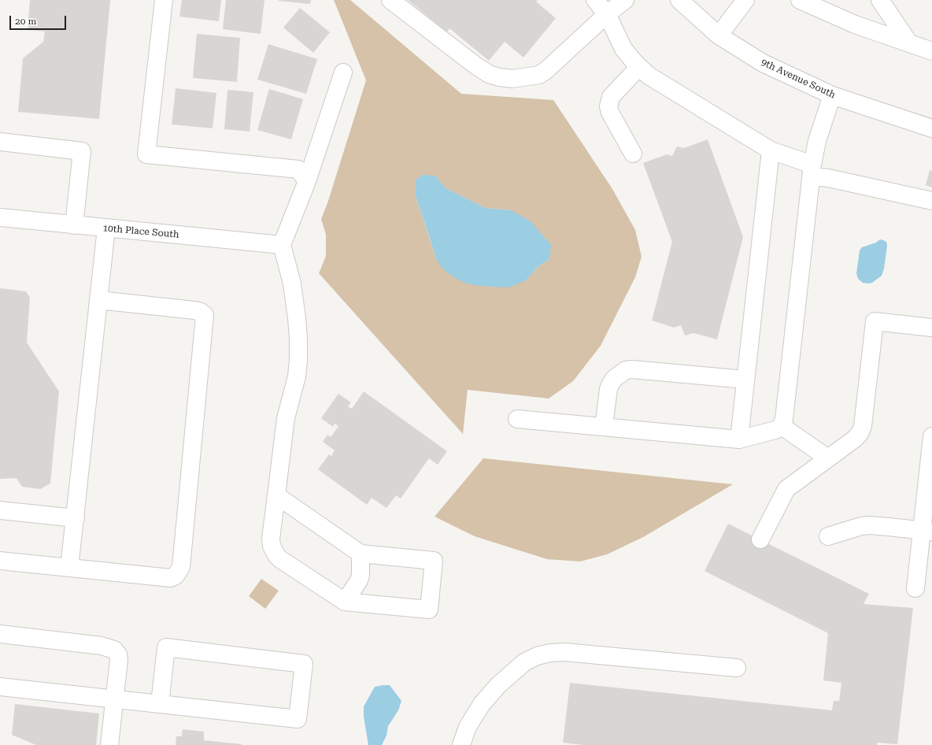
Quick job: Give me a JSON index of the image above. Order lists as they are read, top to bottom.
{
  "streets": {
    "street": ["9th Avenue South", "10th Place South"]
  },
  "scale_bar": "20 m"
}
